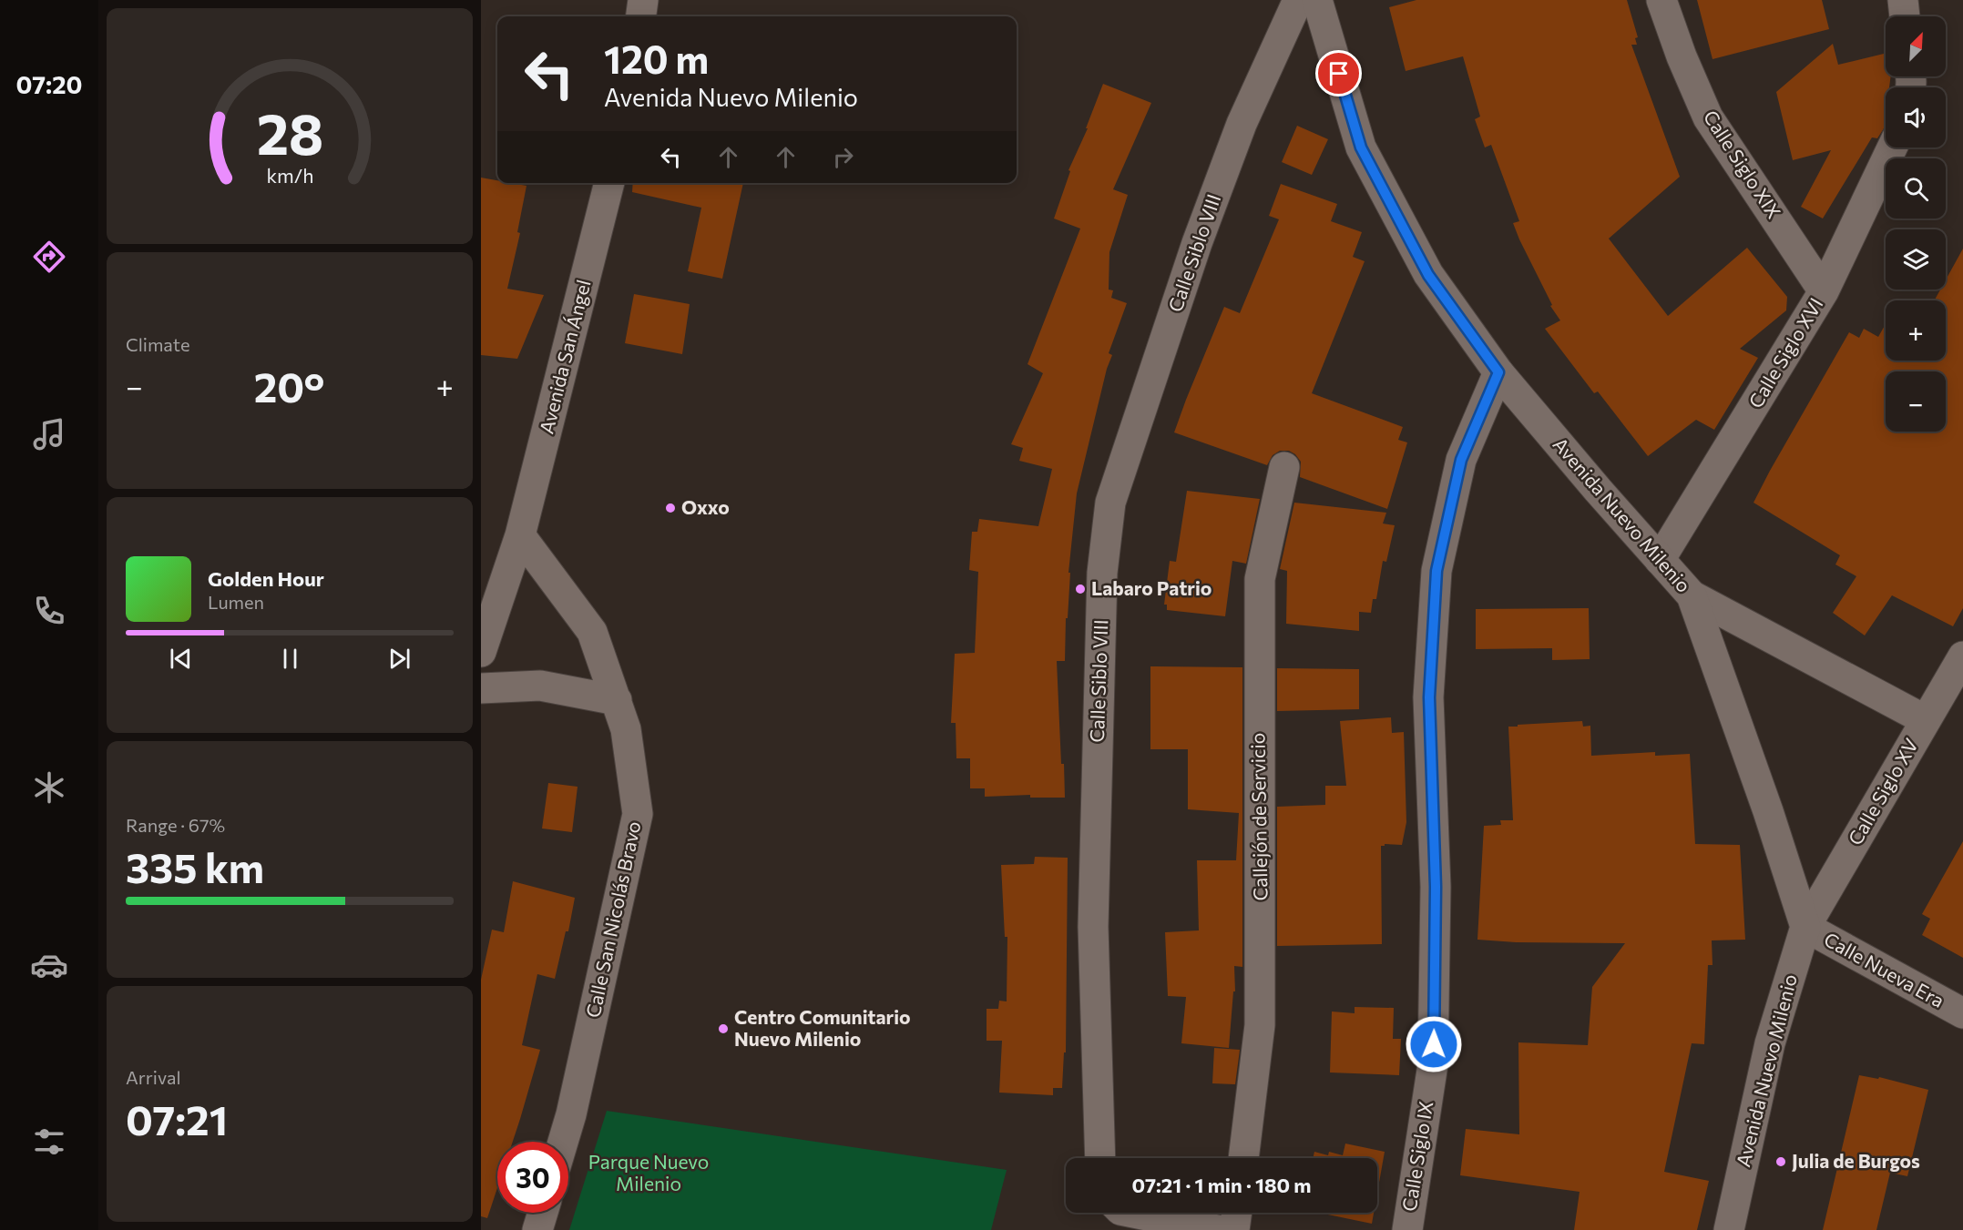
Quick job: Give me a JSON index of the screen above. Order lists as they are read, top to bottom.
{
  "streets": {
    "street": [
      "Calle Siglo XIX",
      "Calle Siblo VIII",
      "Calle Siglo XVI",
      "Avenida San Ángel",
      "Avenida Nuevo Milenio",
      "Calle Siglo XV",
      "Callejón de Servicio",
      "Calle San Nicolás Bravo",
      "Calle Nueva Era",
      "Calle Siglo IX"
    ]
  },
  "crossings": [
    ["Calle Siglo XIX", "Calle Siglo XVI"],
    ["Calle Siglo XVI", "Avenida Nuevo Milenio"],
    ["Avenida San Ángel", "Calle San Nicolás Bravo"],
    ["Avenida Nuevo Milenio", "Calle Siglo XV"],
    ["Avenida Nuevo Milenio", "Calle Nueva Era"],
    ["Avenida Nuevo Milenio", "Calle Siglo IX"],
    ["Calle Siglo XV", "Calle Nueva Era"]
  ],
  "parks": ["Parque Nuevo Milenio"],
  "places": [
    "Oxxo",
    "Labaro Patrio",
    "Centro Comunitario Nuevo Milenio",
    "Julia de Burgos"
  ],
  "north": "top right",
  "page": {
    "tabs": "07:20",
    "map_buttons": ["+", "−"],
    "turn": ["120 m", "Avenida Nuevo Milenio"],
    "tile": [
      "Climate",
      ["Range · 67%", "335 km"],
      ["Arrival", "07:21"]
    ],
    "heat": ["−", "20°", "+"],
    "song": ["Golden Hour", "Lumen"],
    "limit": "30",
    "trip": "07:21 · 1 min · 180 m",
    "gauge": ["28", "km/h"]
  }
}
